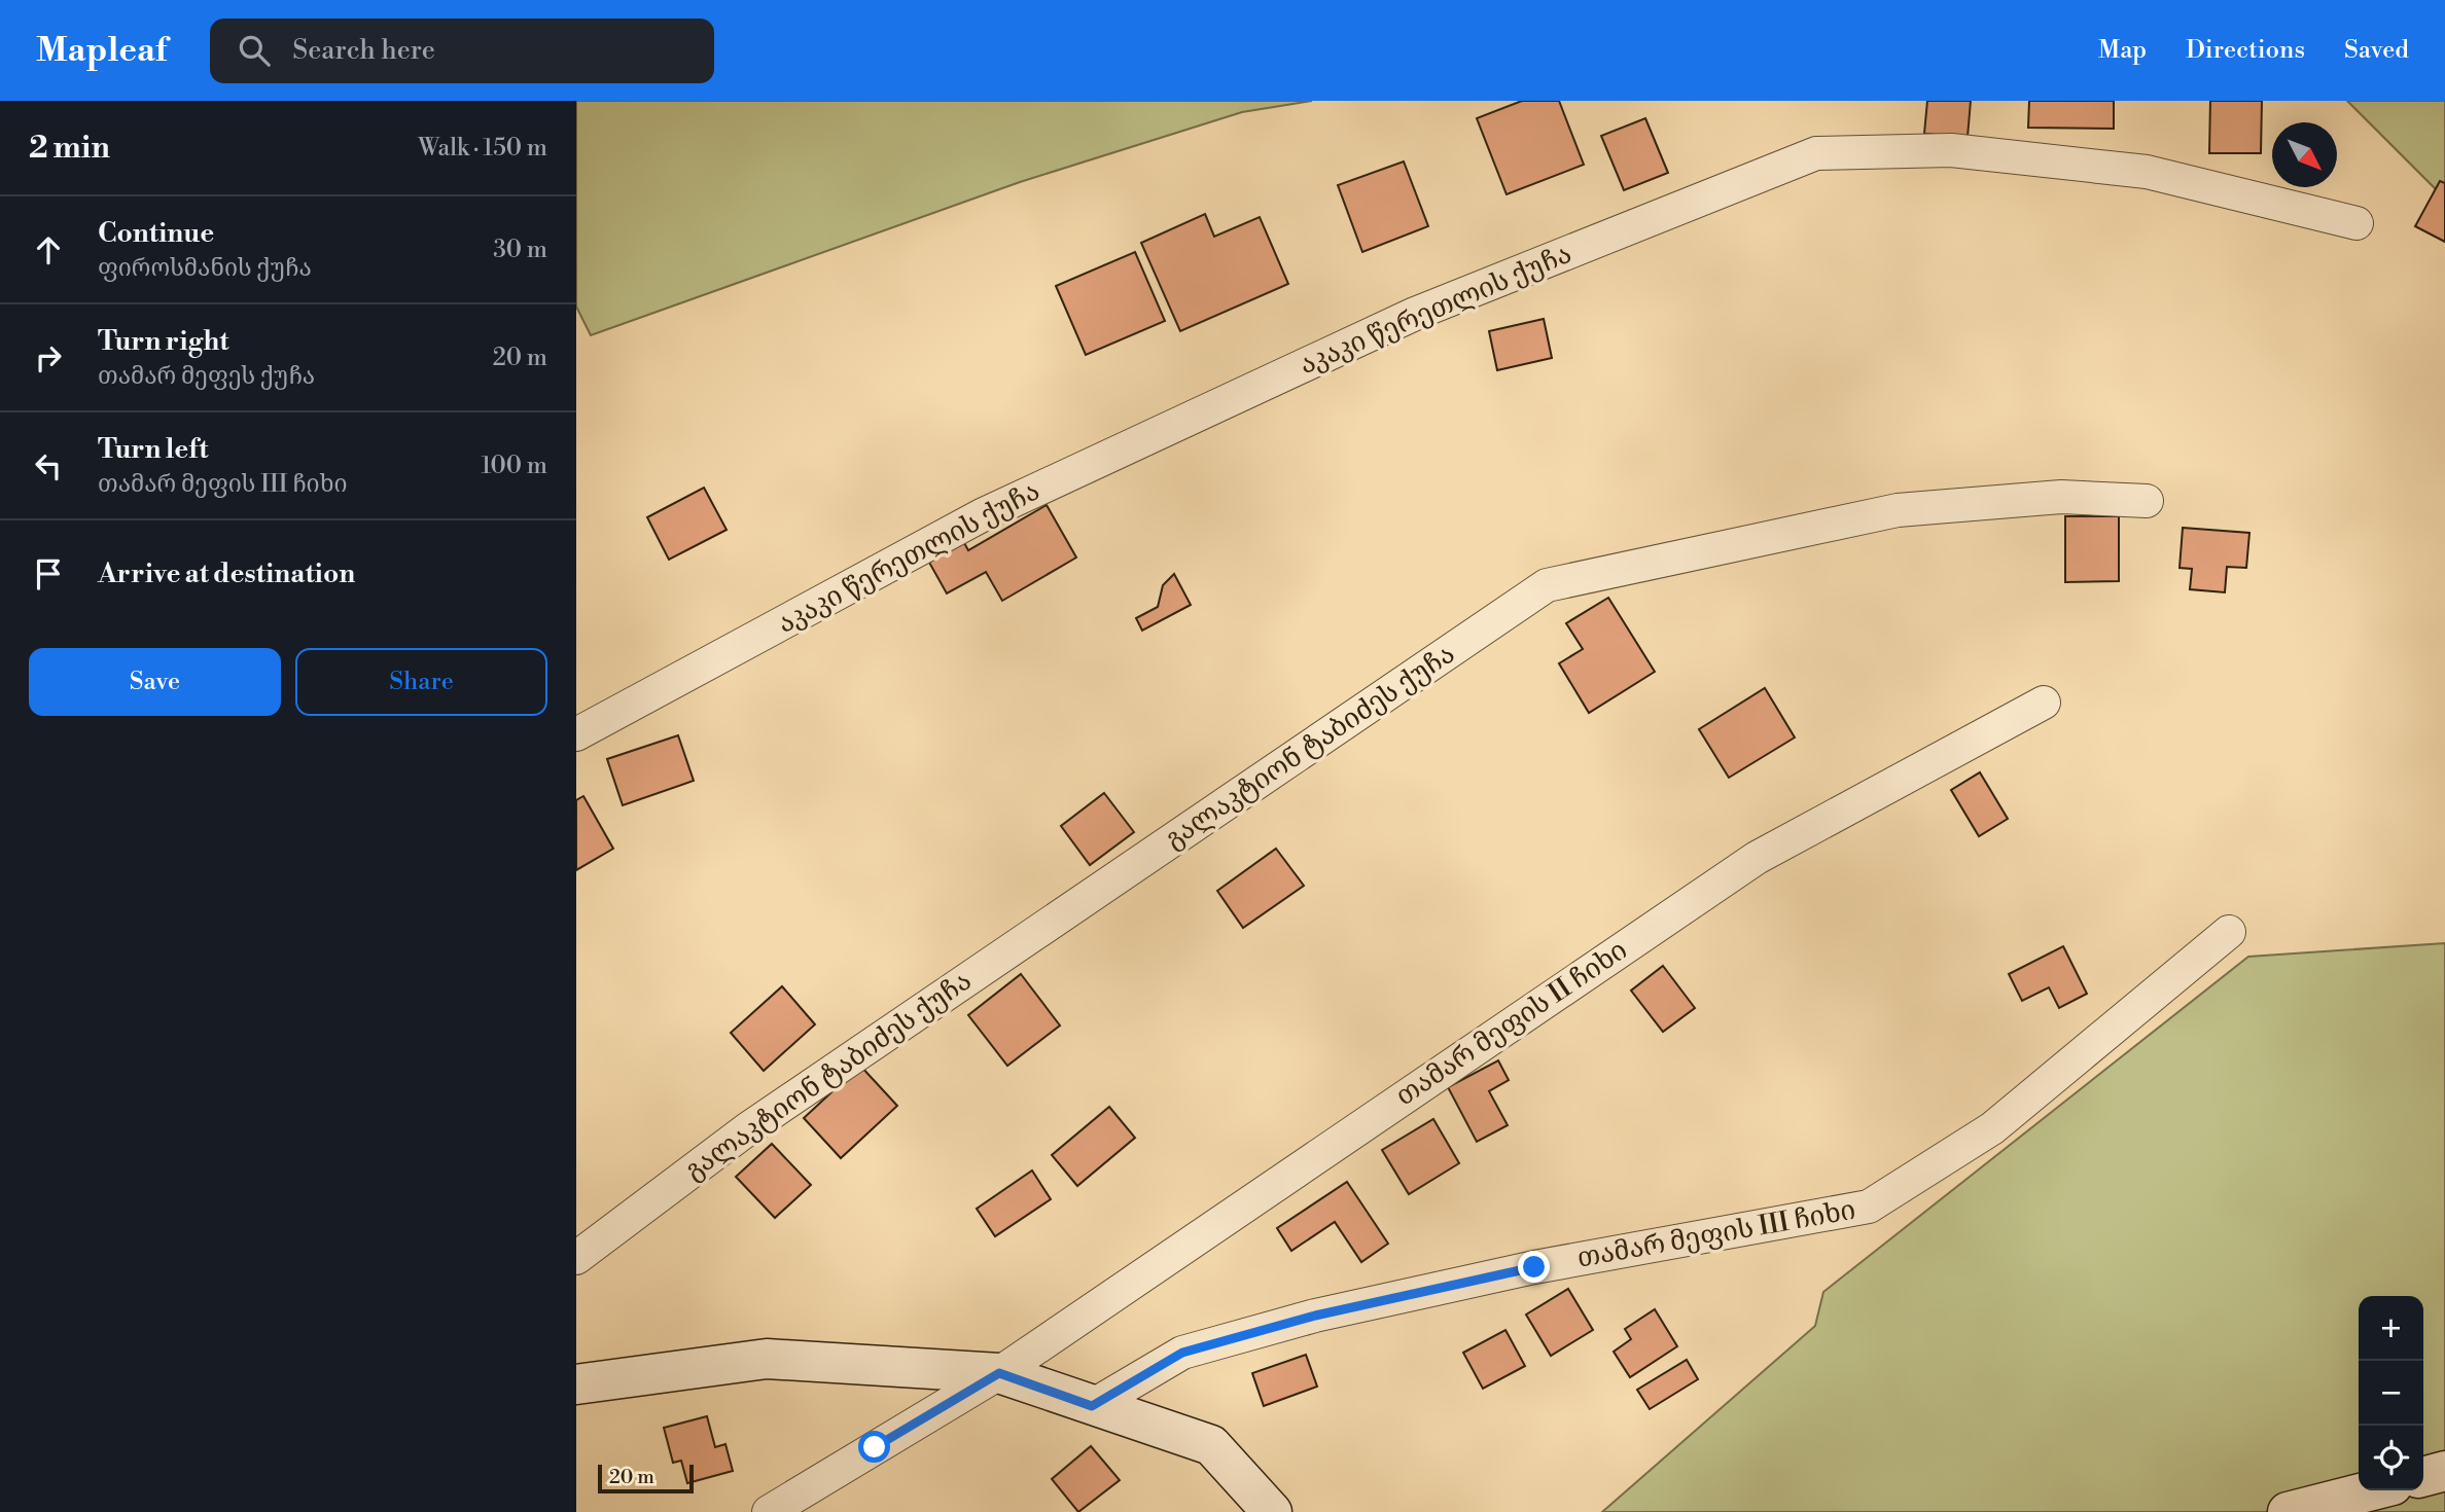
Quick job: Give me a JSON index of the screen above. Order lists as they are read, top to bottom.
{
  "streets": {
    "street": [
      "აკაკი წერეთლის ქუჩა",
      "გალაკტიონ ტაბიძეს ქუჩა",
      "თამარ მეფის II ჩიხი",
      "თამარ მეფის III ჩიხი"
    ]
  },
  "scale_bar": "20 m",
  "north": "bottom right",
  "page": {
    "header": "Mapleaf",
    "search": "Search here",
    "nav": ["Map", "Directions", "Saved"],
    "heading": ["2 min", "Walk · 150 m"],
    "list": [
      ["Continue", "ფიროსმანის ქუჩა", "30 m"],
      ["Turn right", "თამარ მეფეს ქუჩა", "20 m"],
      ["Turn left", "თამარ მეფის III ჩიხი", "100 m"],
      "Arrive at destination"
    ],
    "buttons": ["Save", "Share"],
    "map_buttons": ["+", "−"],
    "scale": "20 m"
  }
}
